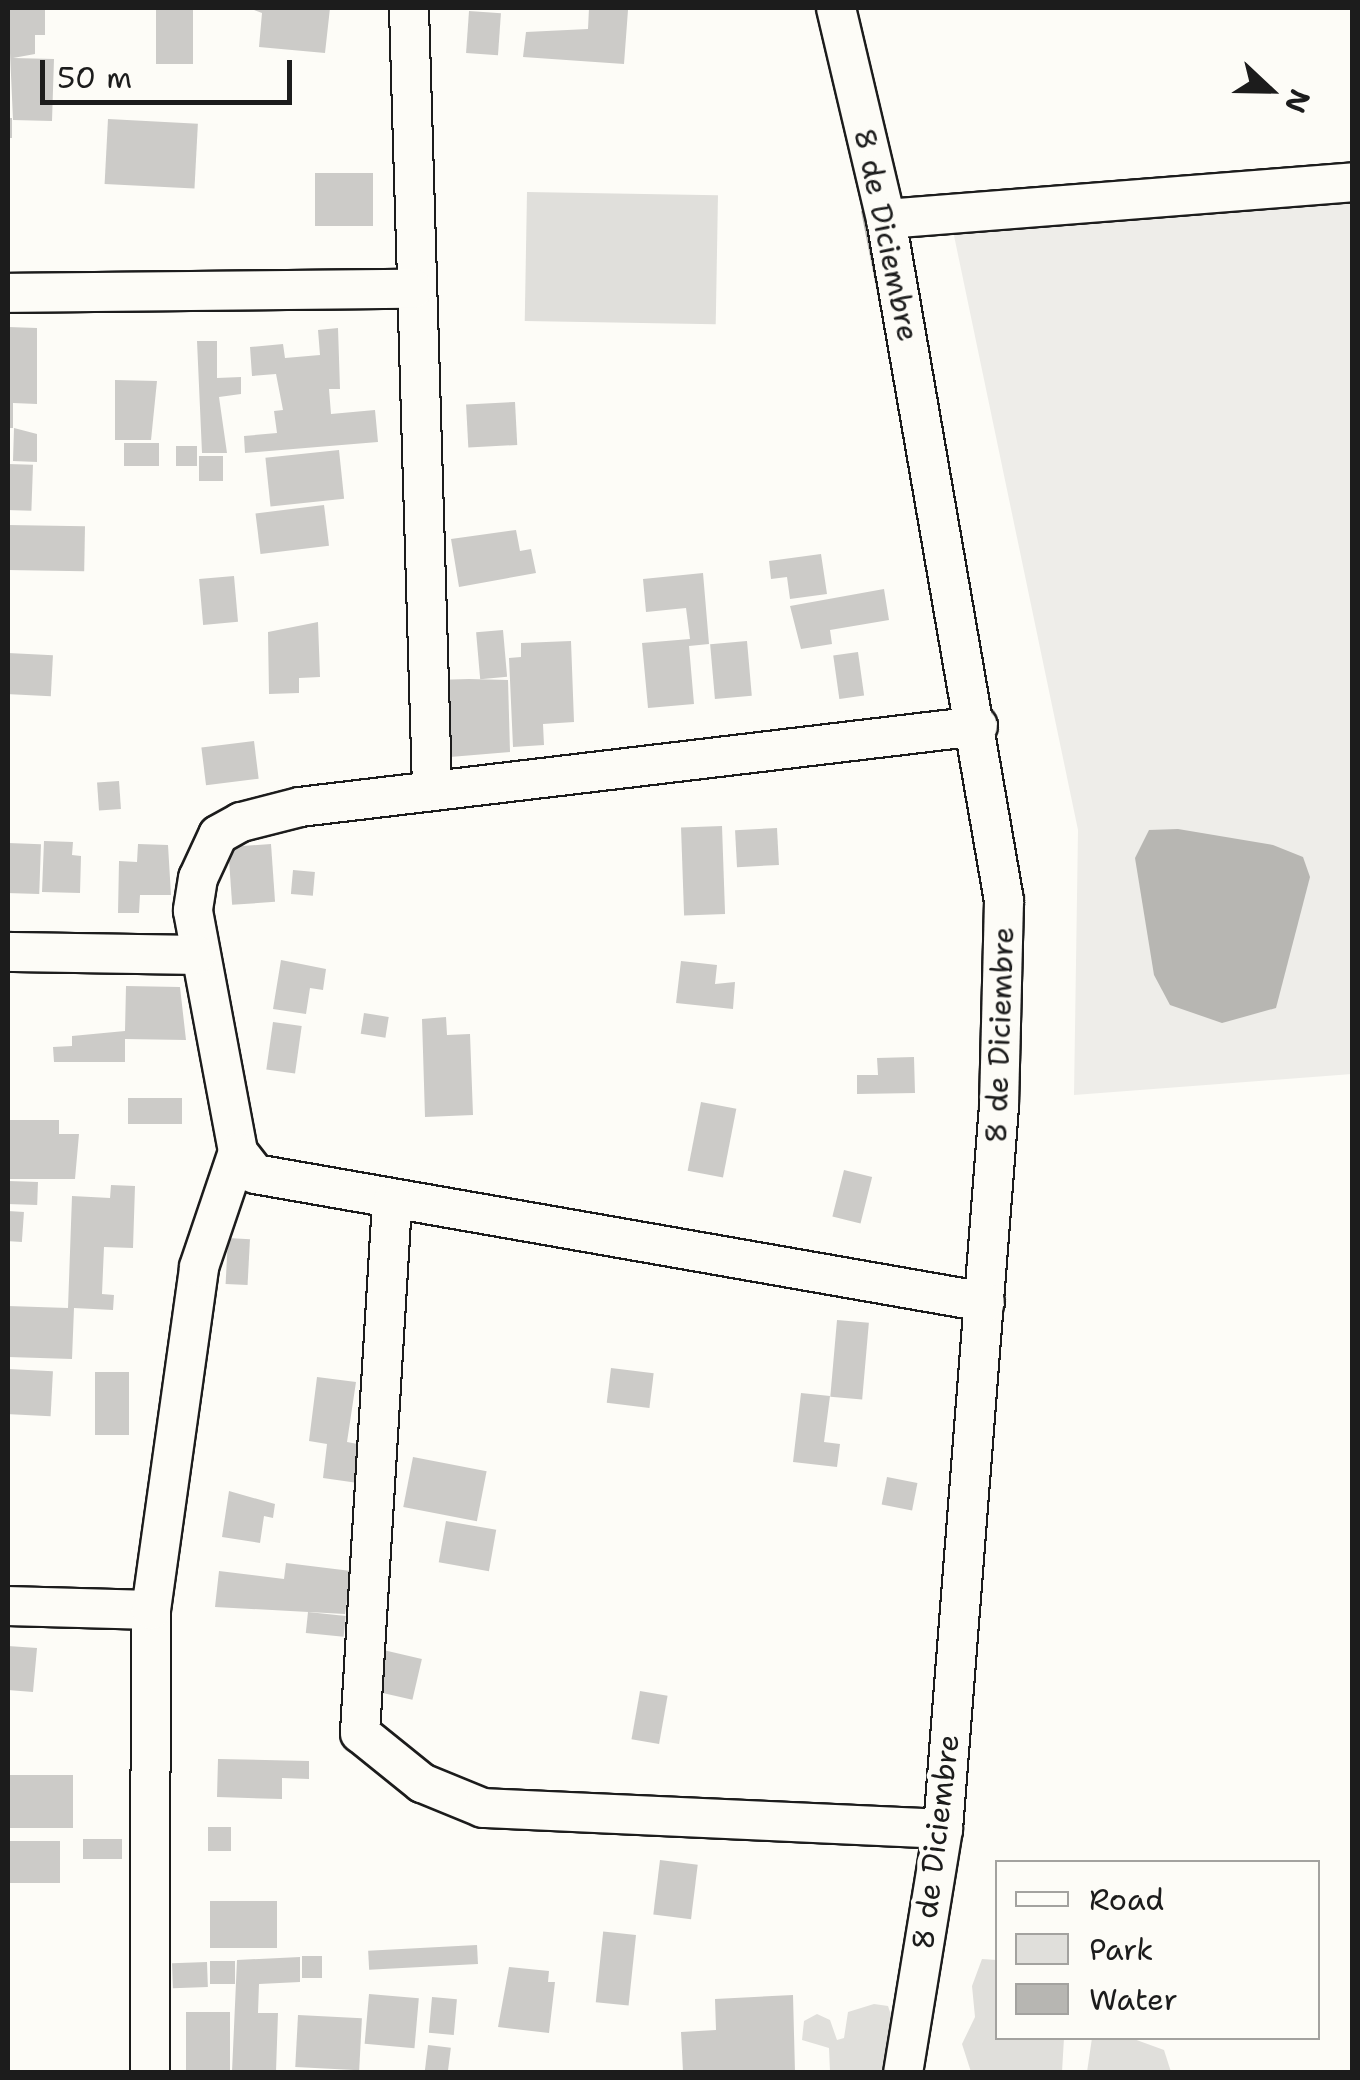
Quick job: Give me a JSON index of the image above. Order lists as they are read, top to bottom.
{
  "streets": {
    "street": ["8 de Diciembre"]
  },
  "legend": ["Road", "Park", "Water"],
  "scale_bar": "50 m",
  "north": "right"
}
